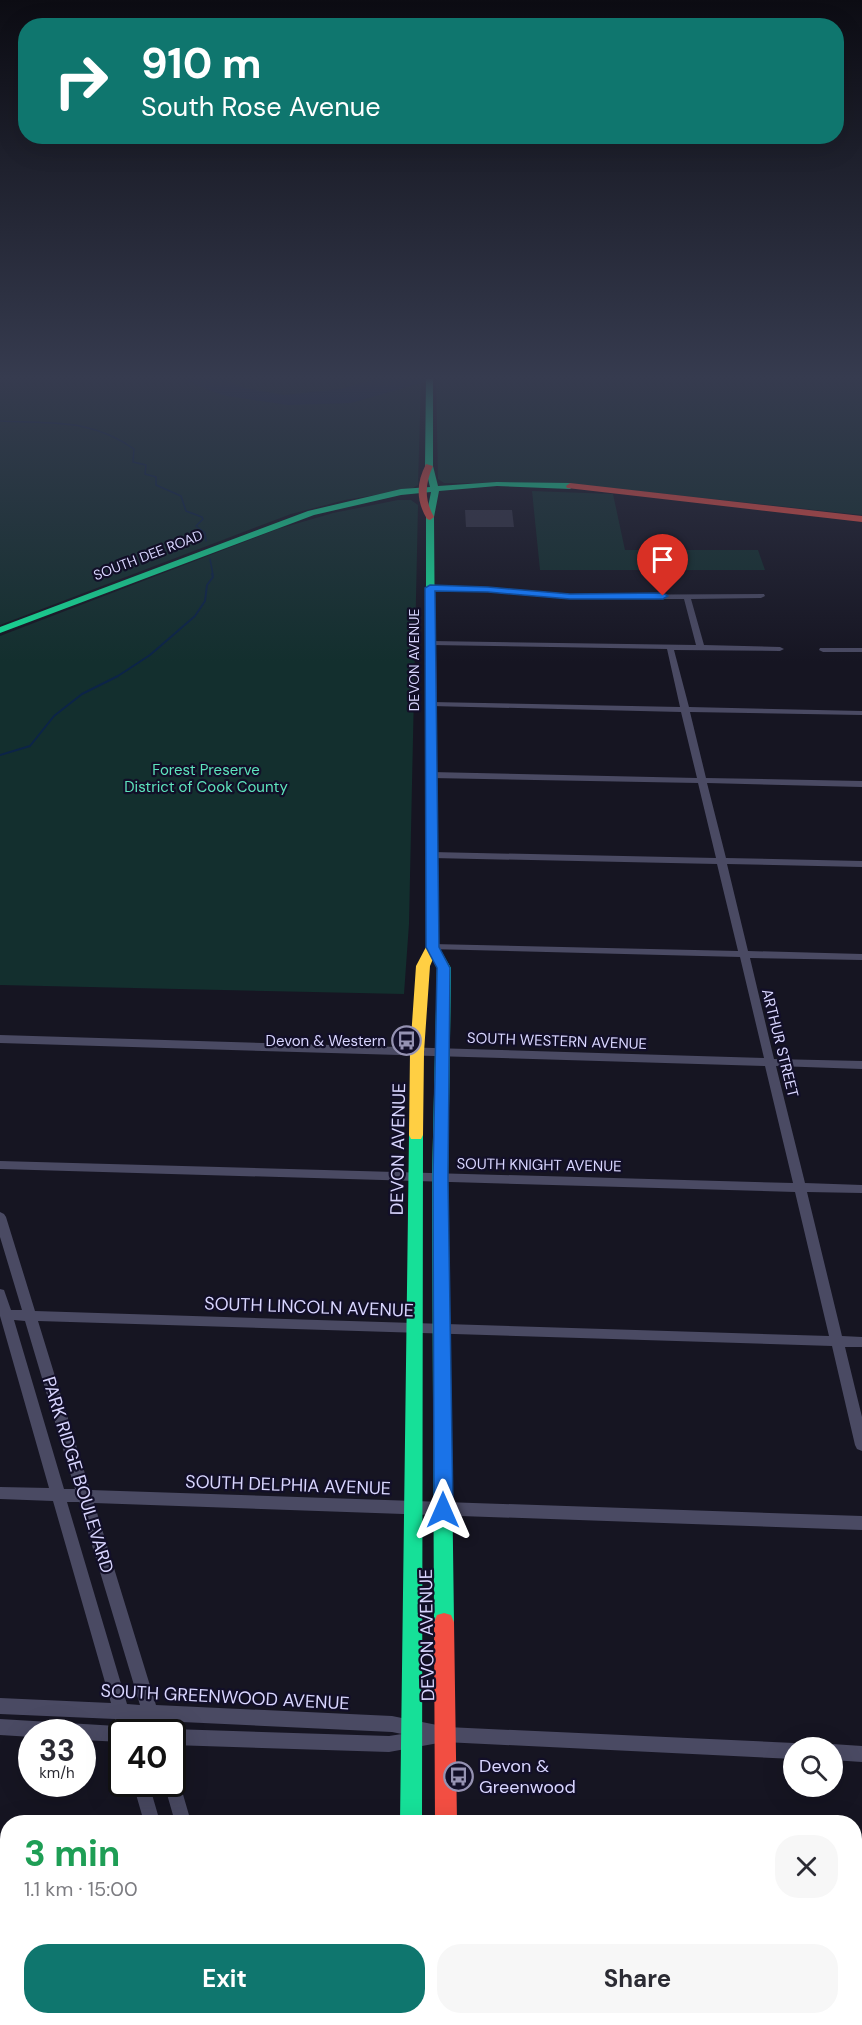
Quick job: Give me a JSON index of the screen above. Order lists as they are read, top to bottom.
{
  "streets": {
    "street": [
      "SOUTH DEE ROAD",
      "DEVON AVENUE",
      "SOUTH WESTERN AVENUE",
      "ARTHUR STREET",
      "SOUTH KNIGHT AVENUE",
      "SOUTH LINCOLN AVENUE",
      "PARK RIDGE BOULEVARD",
      "SOUTH DELPHIA AVENUE",
      "SOUTH GREENWOOD AVENUE"
    ]
  },
  "crossings": [
    ["SOUTH DEE ROAD", "DEVON AVENUE"],
    ["DEVON AVENUE", "SOUTH WESTERN AVENUE"],
    ["DEVON AVENUE", "SOUTH KNIGHT AVENUE"],
    ["DEVON AVENUE", "SOUTH LINCOLN AVENUE"],
    ["DEVON AVENUE", "SOUTH DELPHIA AVENUE"],
    ["DEVON AVENUE", "SOUTH GREENWOOD AVENUE"],
    ["SOUTH WESTERN AVENUE", "ARTHUR STREET"],
    ["ARTHUR STREET", "SOUTH KNIGHT AVENUE"],
    ["ARTHUR STREET", "SOUTH LINCOLN AVENUE"],
    ["SOUTH LINCOLN AVENUE", "PARK RIDGE BOULEVARD"],
    ["PARK RIDGE BOULEVARD", "SOUTH DELPHIA AVENUE"],
    ["PARK RIDGE BOULEVARD", "SOUTH GREENWOOD AVENUE"]
  ],
  "parks": ["Forest Preserve District of Cook County"],
  "places": {
    "bus stop": ["Devon & Western", "Devon & Greenwood"]
  },
  "page": {
    "turn": ["910 m", "South Rose Avenue"],
    "speed": "33 km/h",
    "limit": "40",
    "heading": ["3 min", "1.1 km · 15:00"],
    "buttons": ["Exit", "Share"]
  }
}
